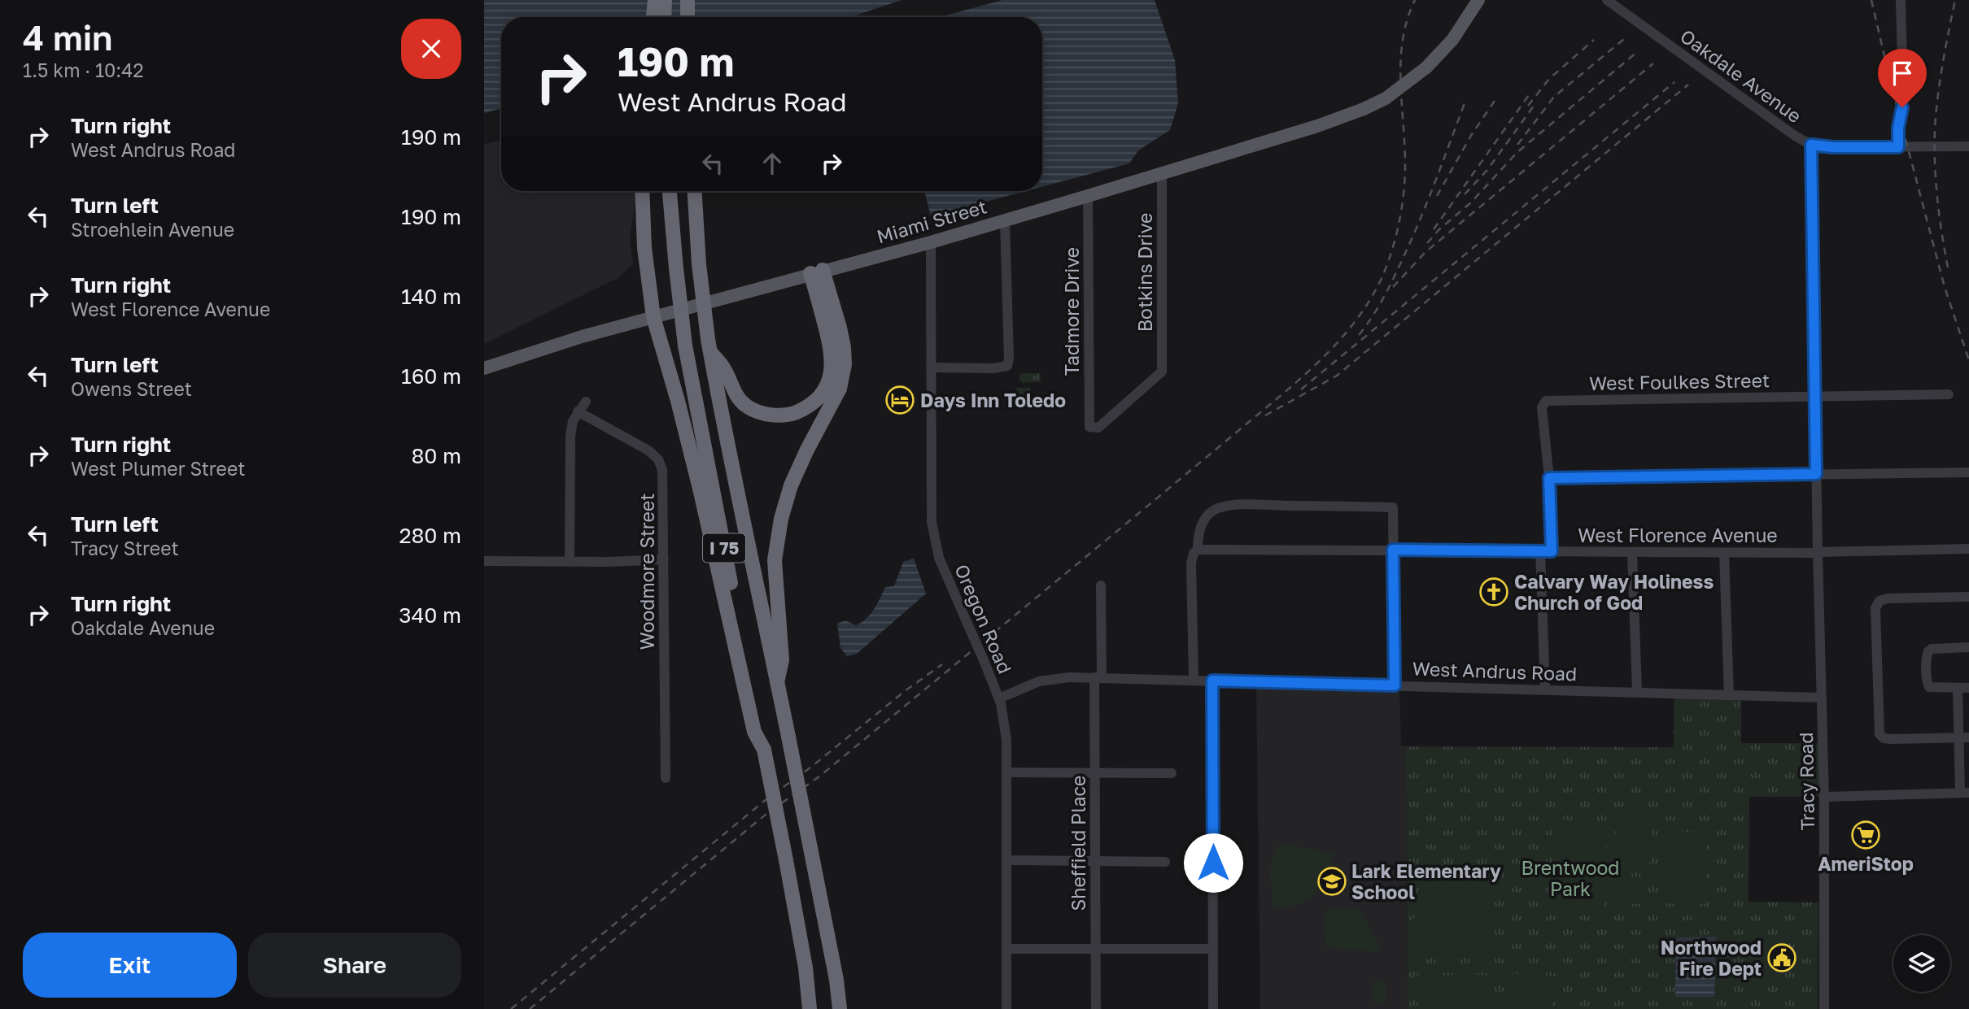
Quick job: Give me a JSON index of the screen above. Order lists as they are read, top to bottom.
{
  "streets": {
    "highway": ["I 75"],
    "main road": ["Miami Street"],
    "street": [
      "Oakdale Avenue",
      "Botkins Drive",
      "Tadmore Drive",
      "West Foulkes Street",
      "West Florence Avenue",
      "Woodmore Street",
      "Oregon Road",
      "West Andrus Road",
      "Tracy Road",
      "Sheffield Place"
    ]
  },
  "crossings": [
    ["Oakdale Avenue", "Tracy Road"],
    ["Miami Street", "Botkins Drive"],
    ["Miami Street", "Tadmore Drive"],
    ["Miami Street", "Oregon Road"],
    ["Botkins Drive", "Tadmore Drive"],
    ["West Foulkes Street", "Tracy Road"],
    ["West Florence Avenue", "Tracy Road"],
    ["Oregon Road", "West Andrus Road"],
    ["West Andrus Road", "Tracy Road"],
    ["West Andrus Road", "Sheffield Place"]
  ],
  "parks": ["Brentwood Park"],
  "places": {
    "hotel": ["Days Inn Toledo"],
    "church": ["Calvary Way Holiness Church of God"],
    "supermarket": ["AmeriStop"],
    "school or university": ["Lark Elementary School"],
    "public building": ["Northwood Fire Dept"]
  },
  "page": {
    "heading": ["4 min", "1.5 km · 10:42"],
    "turn": ["190 m", "West Andrus Road"],
    "list": [
      {
        "name": "Turn right",
        "note": "West Andrus Road",
        "value": "190 m"
      },
      {
        "name": "Turn left",
        "note": "Stroehlein Avenue",
        "value": "190 m"
      },
      {
        "name": "Turn right",
        "note": "West Florence Avenue",
        "value": "140 m"
      },
      {
        "name": "Turn left",
        "note": "Owens Street",
        "value": "160 m"
      },
      {
        "name": "Turn right",
        "note": "West Plumer Street",
        "value": "80 m"
      },
      {
        "name": "Turn left",
        "note": "Tracy Street",
        "value": "280 m"
      },
      {
        "name": "Turn right",
        "note": "Oakdale Avenue",
        "value": "340 m"
      }
    ],
    "buttons": ["Exit", "Share"]
  }
}
